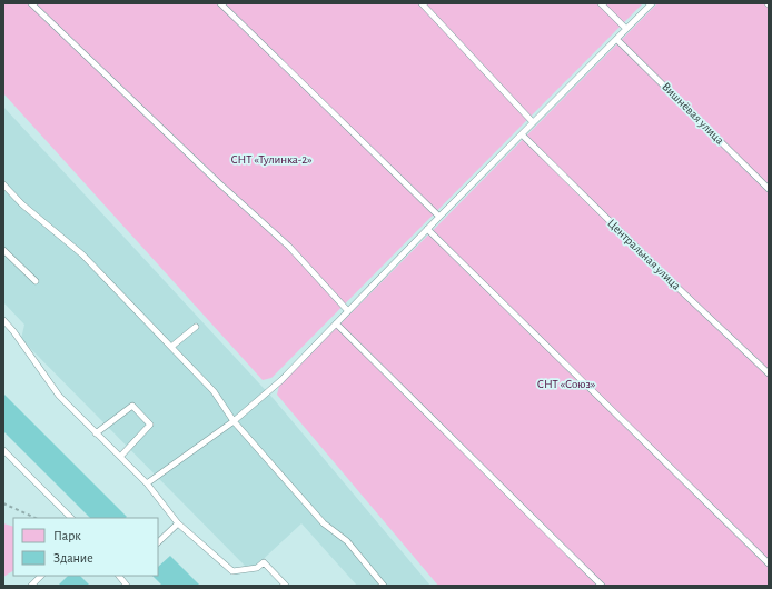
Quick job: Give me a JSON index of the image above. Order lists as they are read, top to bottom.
{
  "streets": {
    "lane": ["Вишнёвая улица", "Центральная улица"]
  },
  "parks": ["СНТ «Тулинка-2»", "СНТ «Союз»"],
  "legend": ["Парк", "Здание"]
}
